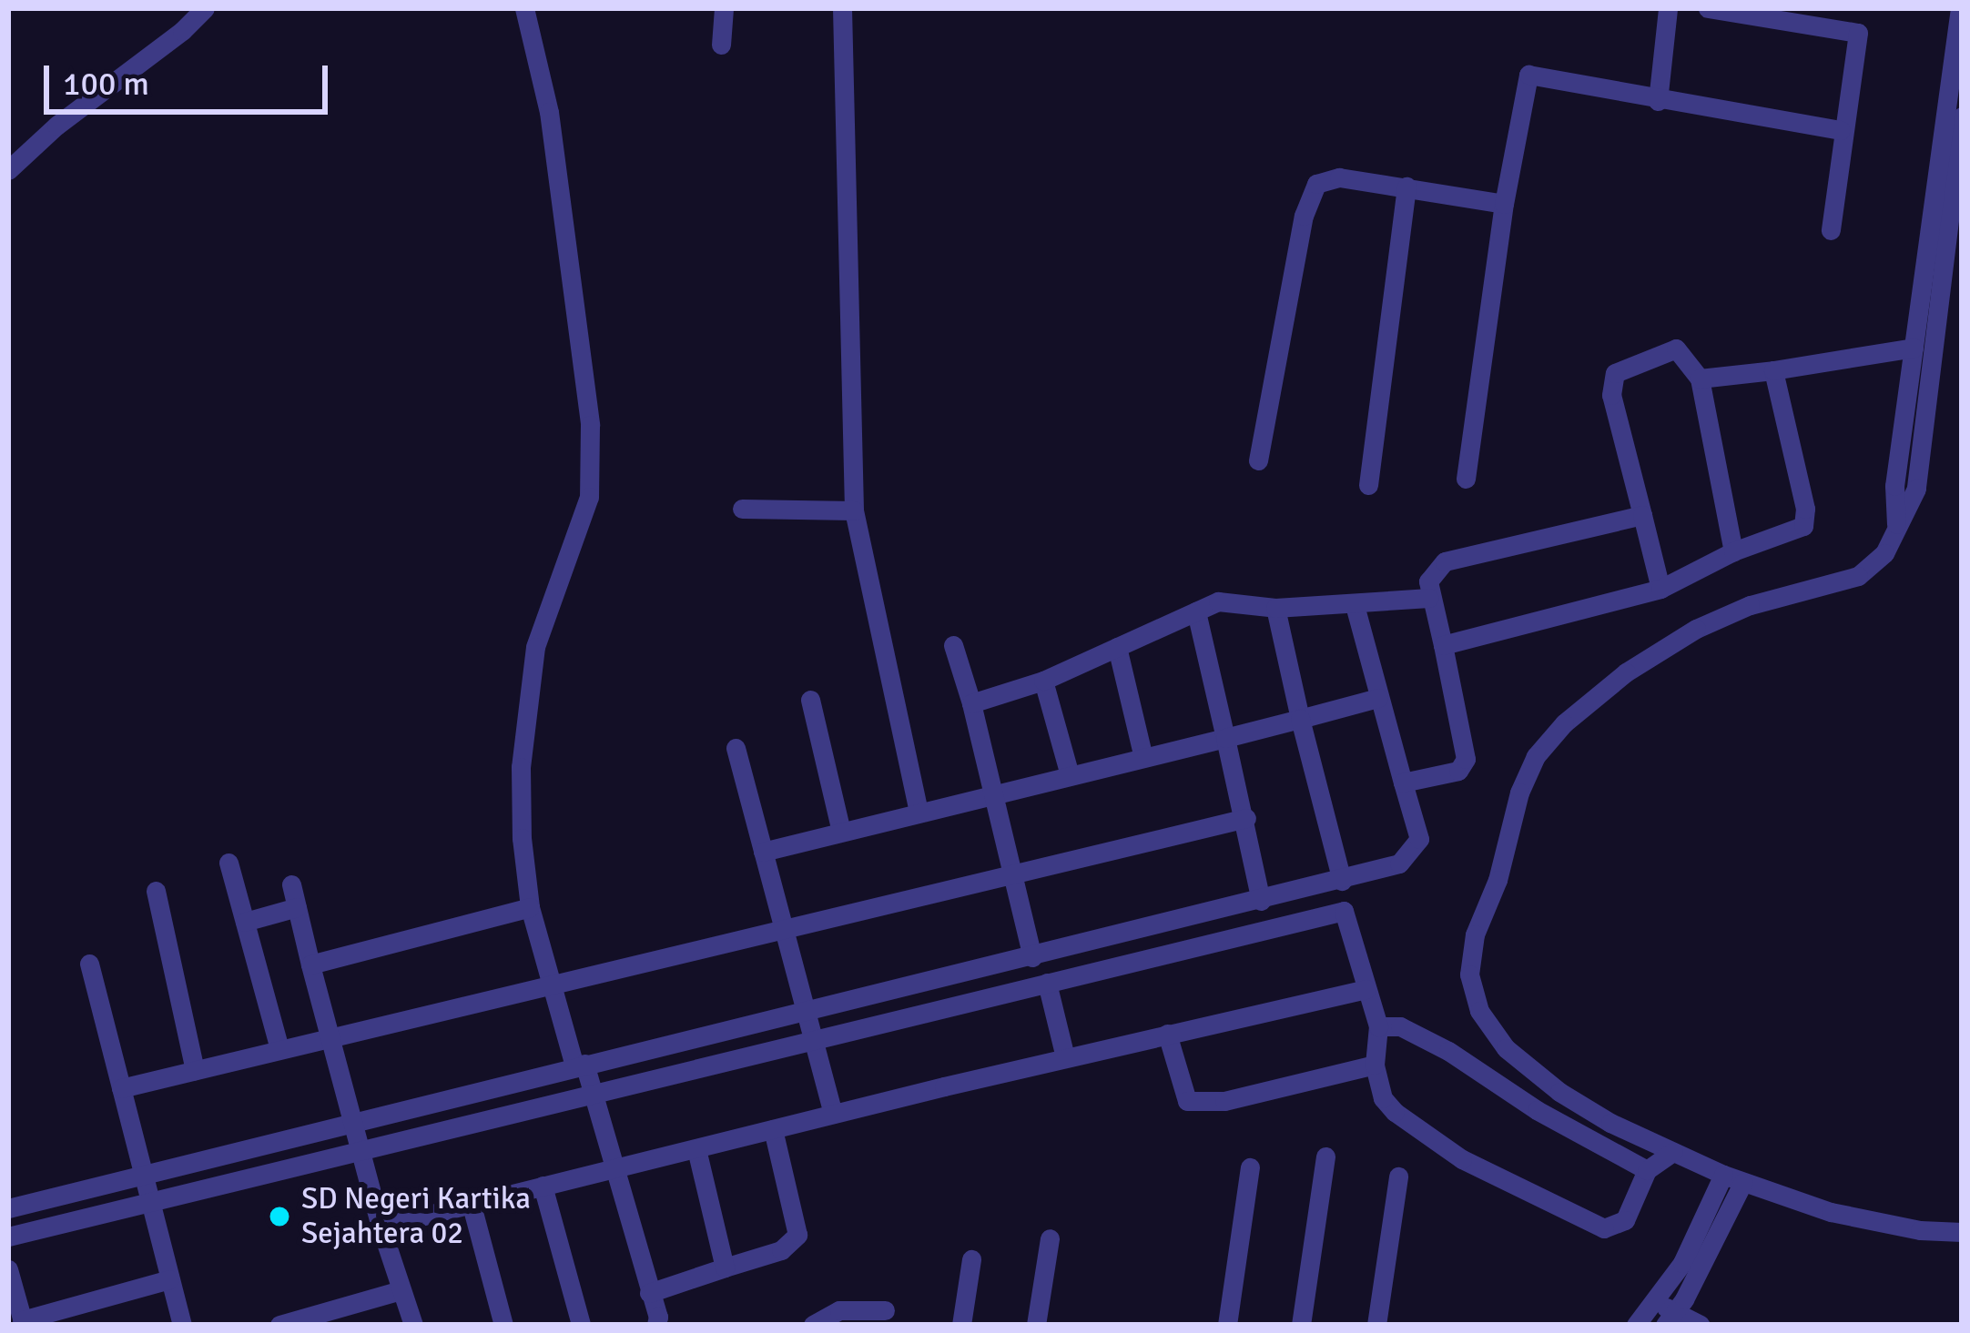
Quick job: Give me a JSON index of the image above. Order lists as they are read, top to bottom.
{
  "places": ["SD Negeri Kartika Sejahtera 02"],
  "scale_bar": "100 m"
}
